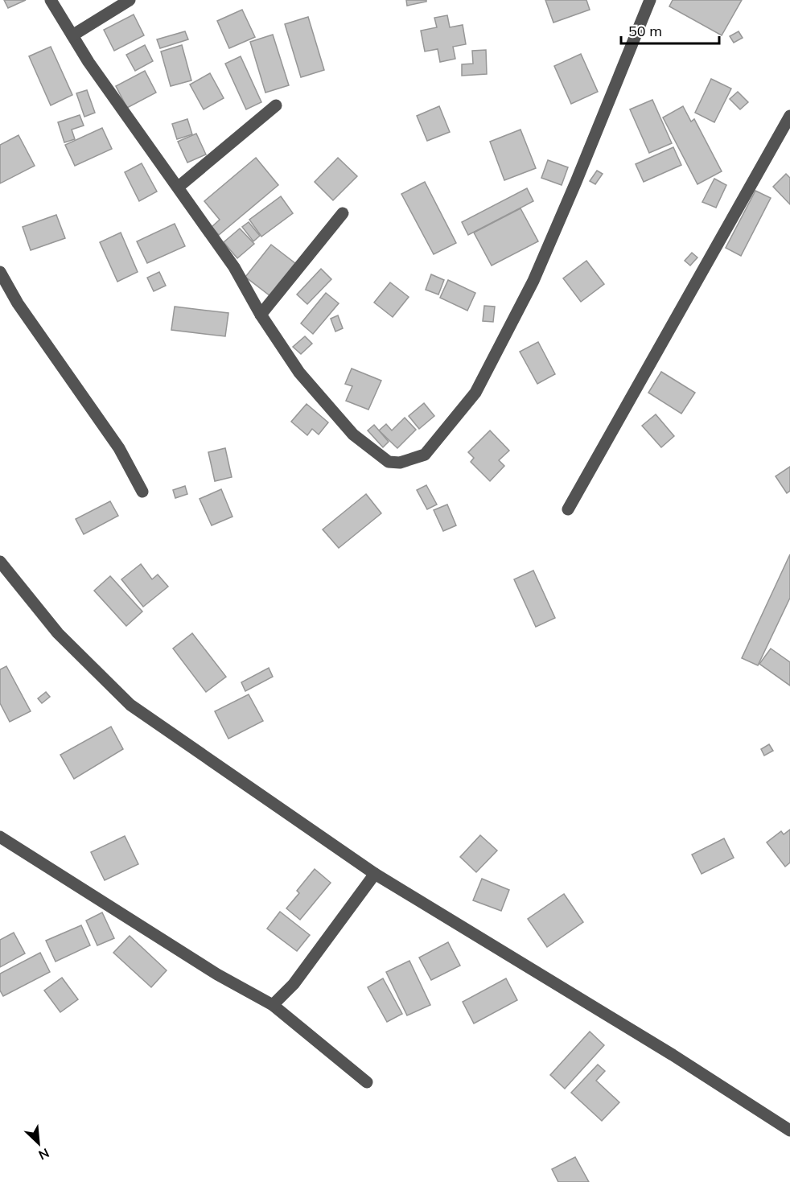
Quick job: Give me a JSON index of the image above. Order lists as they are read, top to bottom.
{
  "scale_bar": "50 m",
  "north": "bottom right"
}
